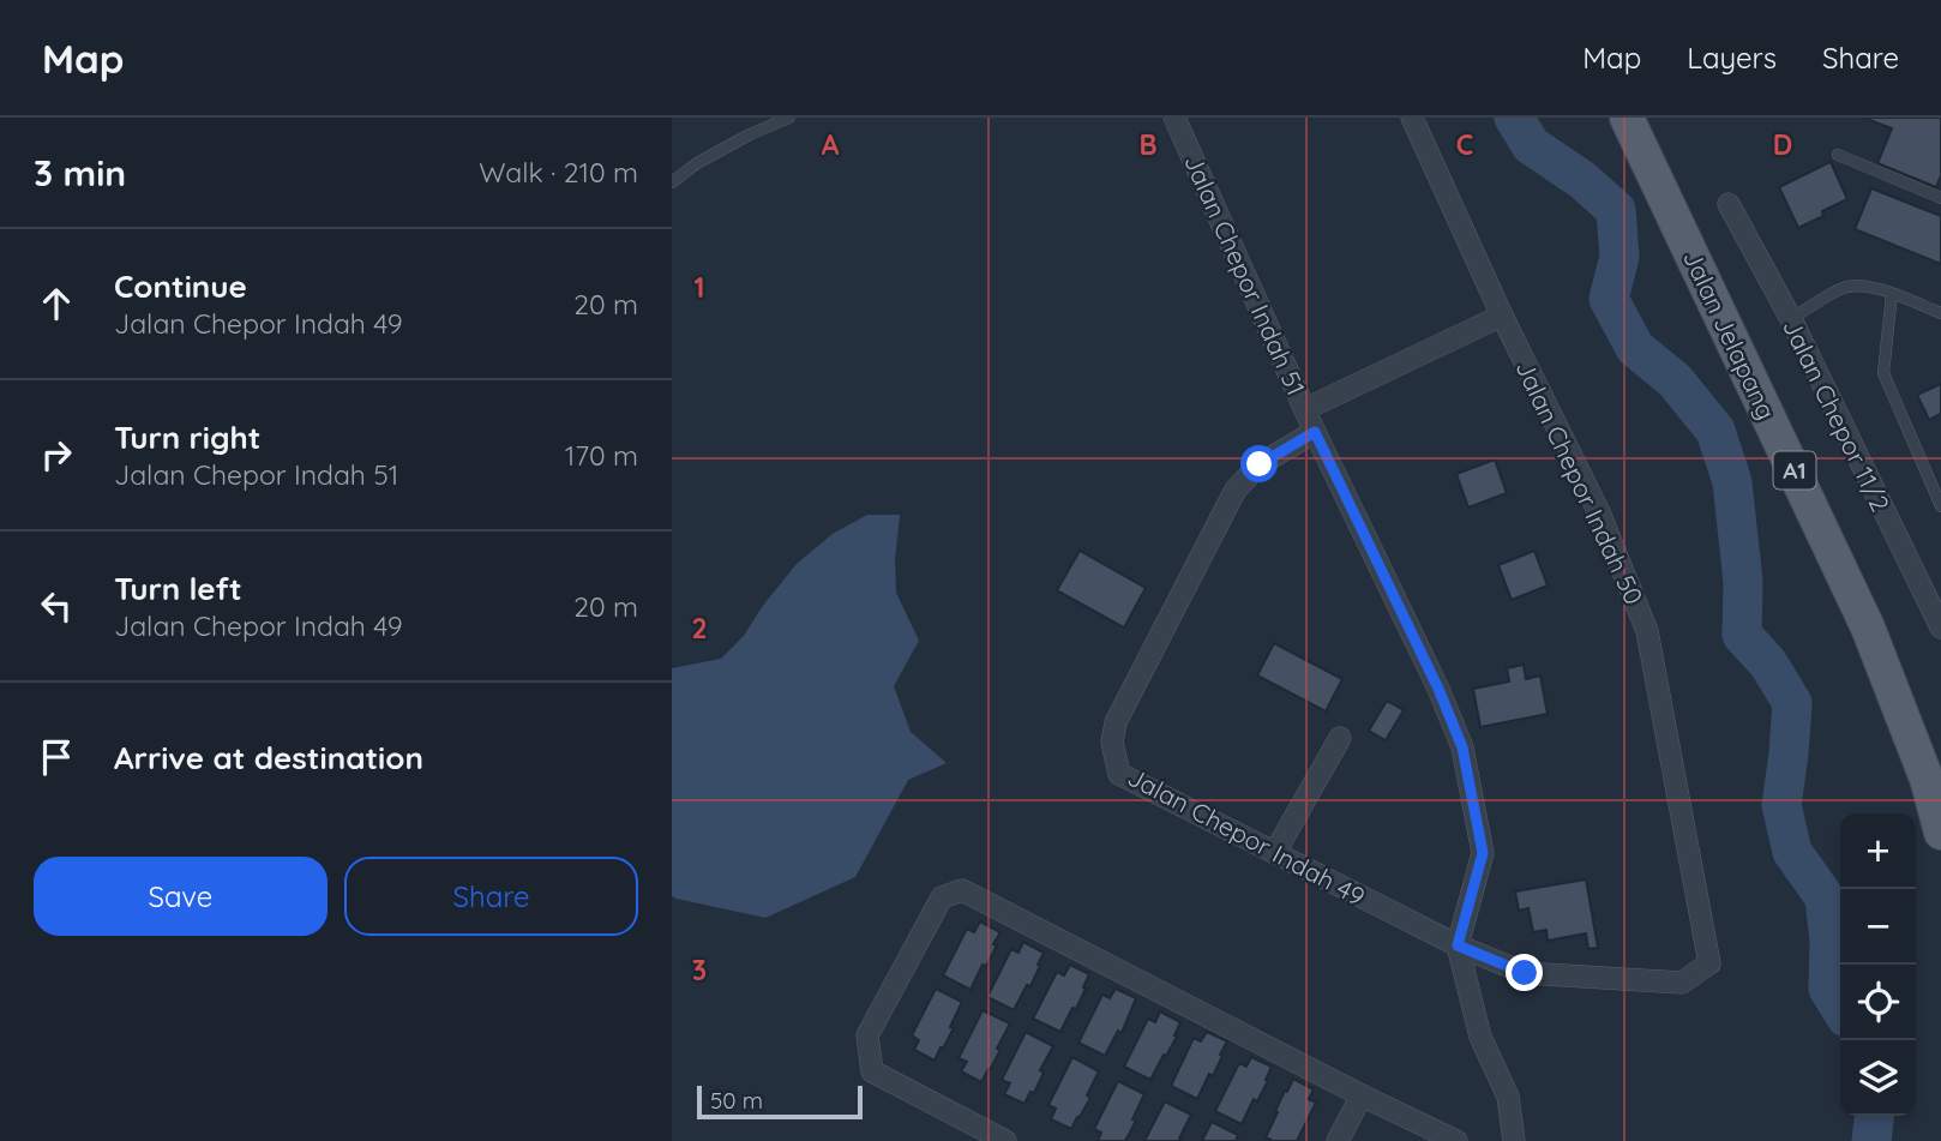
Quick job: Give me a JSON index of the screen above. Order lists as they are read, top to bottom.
{
  "streets": {
    "main road": ["Jalan Jelapang", "A1"],
    "street": [
      "Jalan Chepor Indah 51",
      "Jalan Chepor 11/2",
      "Jalan Chepor Indah 50",
      "Jalan Chepor Indah 49"
    ]
  },
  "crossings": [
    ["Jalan Chepor Indah 51", "Jalan Chepor Indah 49"],
    ["Jalan Chepor Indah 50", "Jalan Chepor Indah 49"]
  ],
  "scale_bar": "50 m",
  "page": {
    "header": "Map",
    "nav": ["Map", "Layers", "Share"],
    "heading": ["3 min", "Walk · 210 m"],
    "list": [
      ["Continue", "Jalan Chepor Indah 49", "20 m"],
      ["Turn right", "Jalan Chepor Indah 51", "170 m"],
      ["Turn left", "Jalan Chepor Indah 49", "20 m"],
      "Arrive at destination"
    ],
    "map_buttons": ["+", "−"],
    "buttons": ["Save", "Share"],
    "scale": "50 m"
  },
  "grid": {
    "columns": [
      "A",
      "B",
      "C",
      "D"
    ],
    "rows": ["1", "2", "3"]
  }
}
